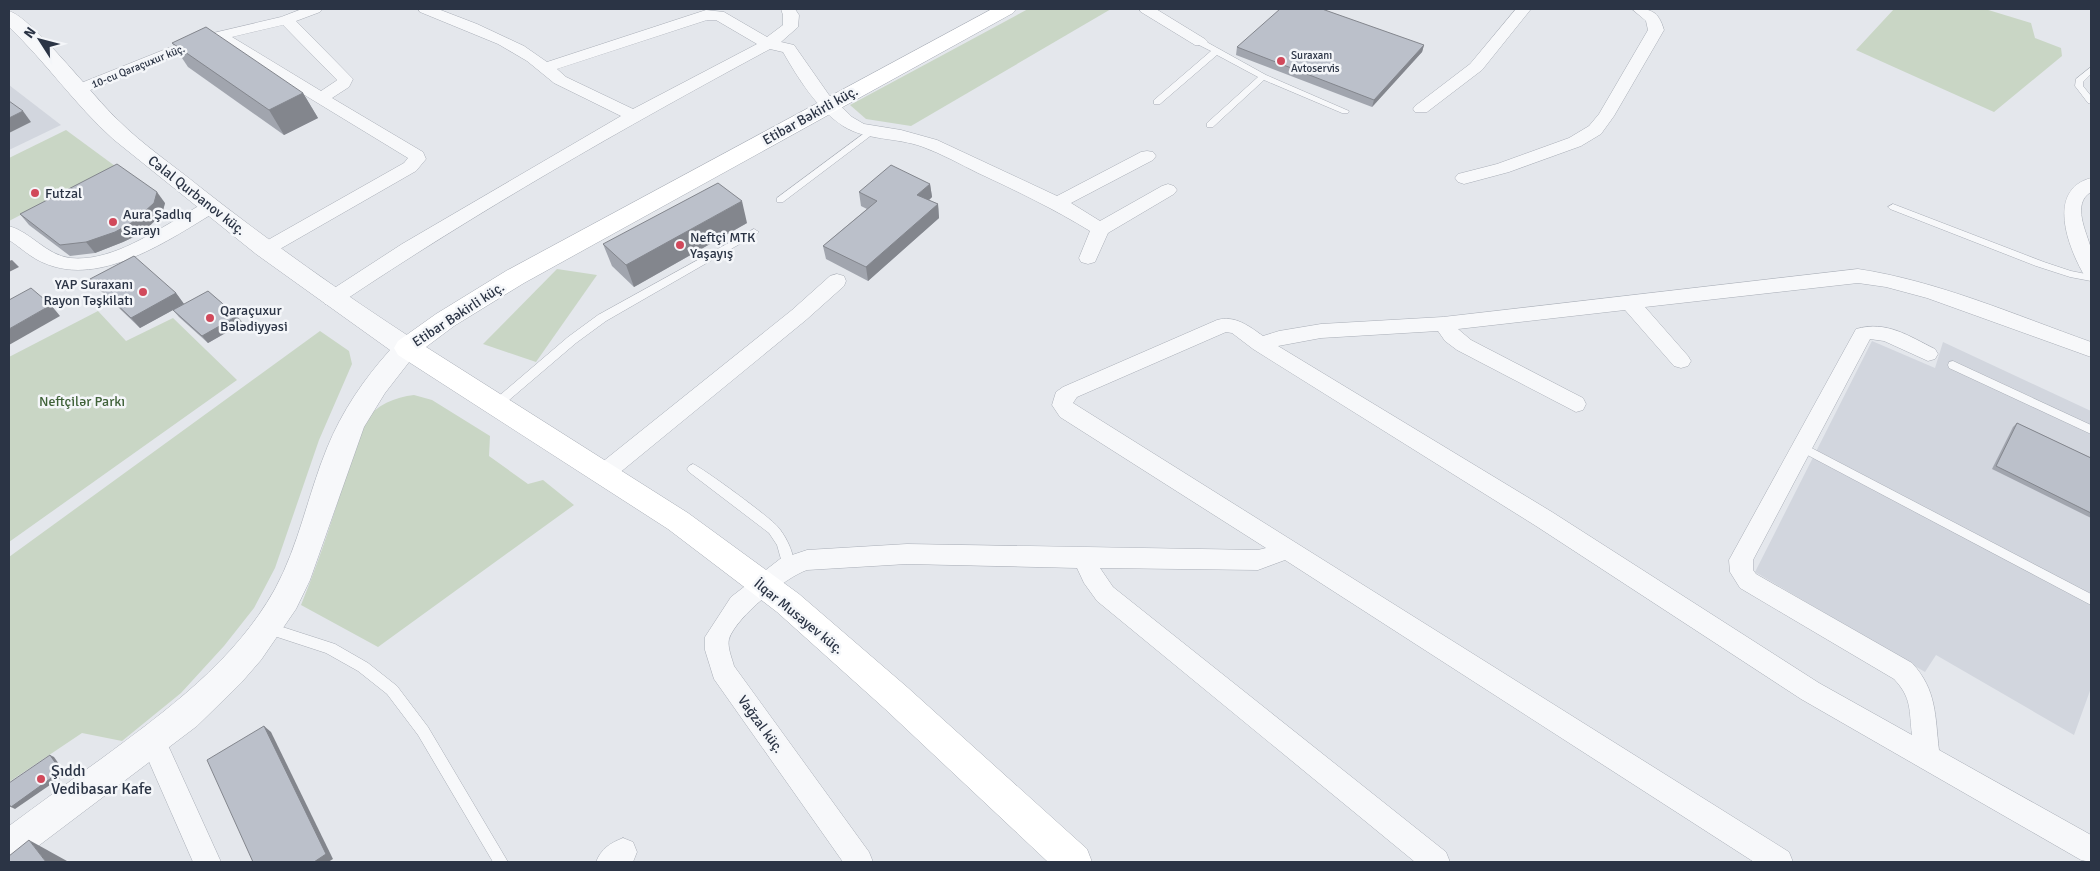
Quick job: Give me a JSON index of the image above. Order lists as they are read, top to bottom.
{
  "streets": {
    "main road": ["Etibar Bəkirli küç.", "İlqar Musayev küç."],
    "street": ["10-cu Qaraçuxur küç.", "Cəlal Qurbanov küç.", "Vağzal küç."]
  },
  "crossings": [
    ["10-cu Qaraçuxur küç.", "Cəlal Qurbanov küç."],
    ["Etibar Bəkirli küç.", "Cəlal Qurbanov küç."],
    ["Etibar Bəkirli küç.", "İlqar Musayev küç."],
    ["Cəlal Qurbanov küç.", "İlqar Musayev küç."],
    ["İlqar Musayev küç.", "Vağzal küç."]
  ],
  "parks": ["Neftçilər Parkı"],
  "places": [
    "Suraxanı Avtoservis",
    "Futzal",
    "Aura Şadlıq Sarayı",
    "Neftçi MTK Yaşayış",
    "YAP Suraxanı Rayon Təşkilatı",
    "Qaraçuxur Bələdiyyəsi",
    "Şıddı Vedibasar Kafe"
  ],
  "north": "top left"
}
